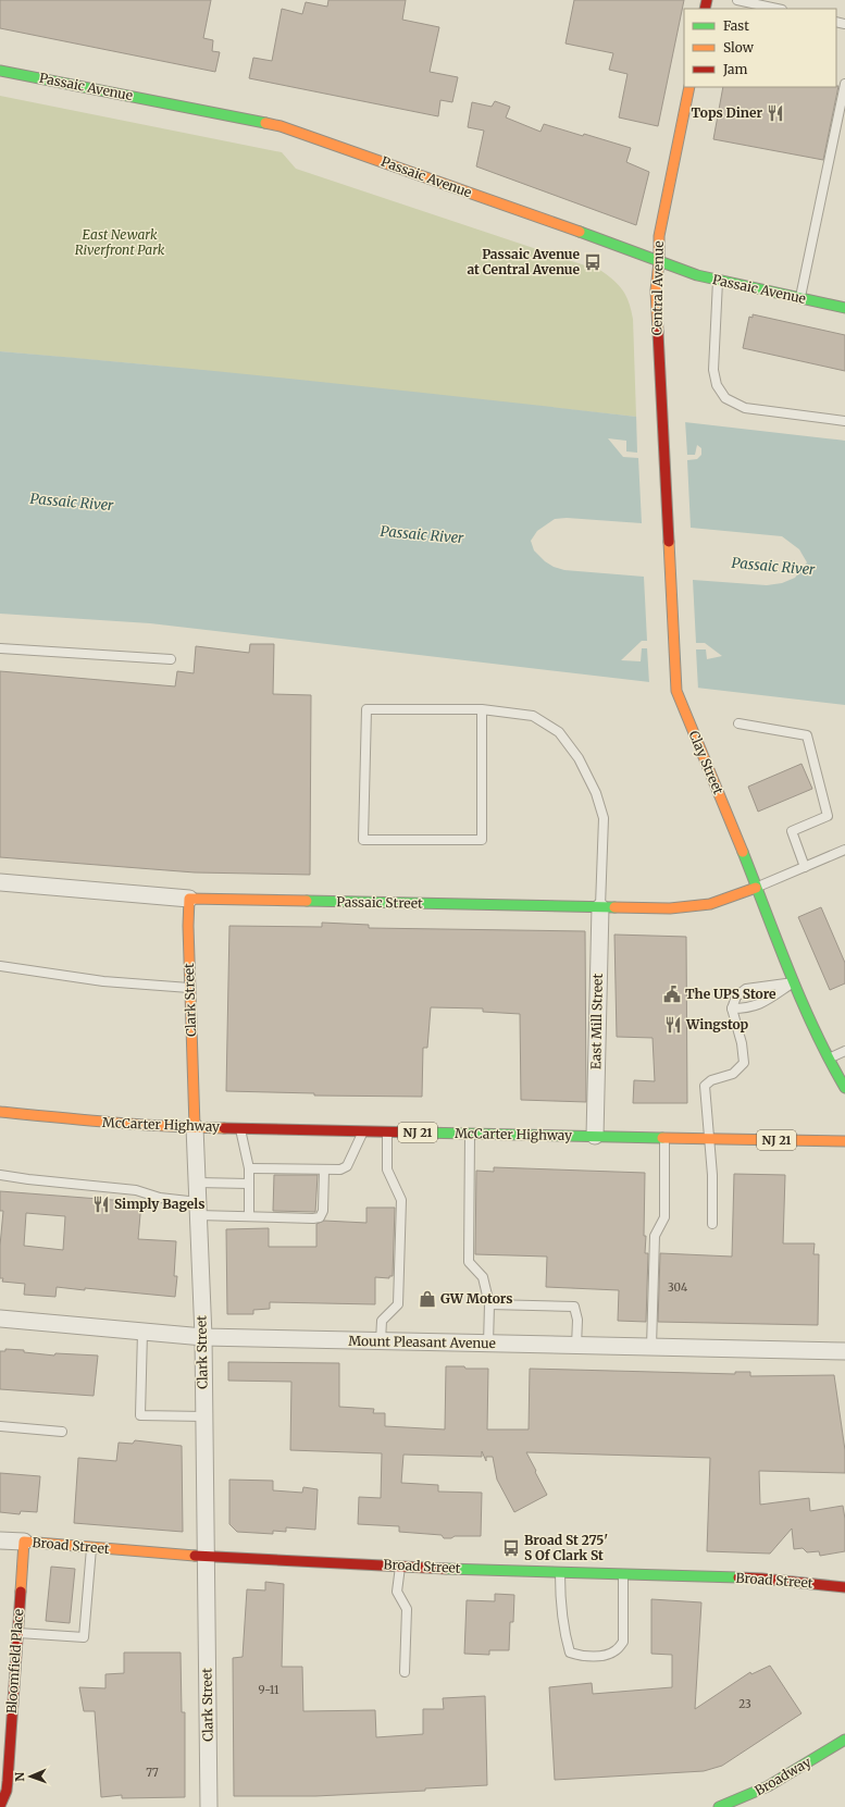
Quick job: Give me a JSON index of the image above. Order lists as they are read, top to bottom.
{
  "streets": {
    "main road": [
      "Passaic Avenue",
      "Central Avenue",
      "Clay Street",
      "Passaic Street",
      "Clark Street",
      "McCarter Highway",
      "NJ 21",
      "Broad Street",
      "Bloomfield Place",
      "Broadway"
    ],
    "street": ["East Mill Street", "Mount Pleasant Avenue"]
  },
  "crossings": [
    ["Passaic Avenue", "Central Avenue"],
    ["Central Avenue", "Clay Street"],
    ["Clay Street", "Passaic Street"],
    ["Passaic Street", "Clark Street"],
    ["Passaic Street", "East Mill Street"],
    ["Clark Street", "McCarter Highway"],
    ["Clark Street", "Mount Pleasant Avenue"],
    ["Clark Street", "Broad Street"],
    ["East Mill Street", "McCarter Highway"],
    ["Broad Street", "Bloomfield Place"]
  ],
  "water": ["Passaic River"],
  "parks": ["East Newark Riverfront Park"],
  "places": {
    "restaurant": ["Tops Diner", "Wingstop", "Simply Bagels"],
    "bus stop": ["Passaic Avenue at Central Avenue", "Broad St 275' S Of Clark St"],
    "public building": ["The UPS Store"],
    "shop": ["GW Motors"]
  },
  "house_numbers": [
    "304",
    "9-11",
    "23",
    "77"
  ],
  "legend": ["Fast", "Slow", "Jam"],
  "north": "left"
}
